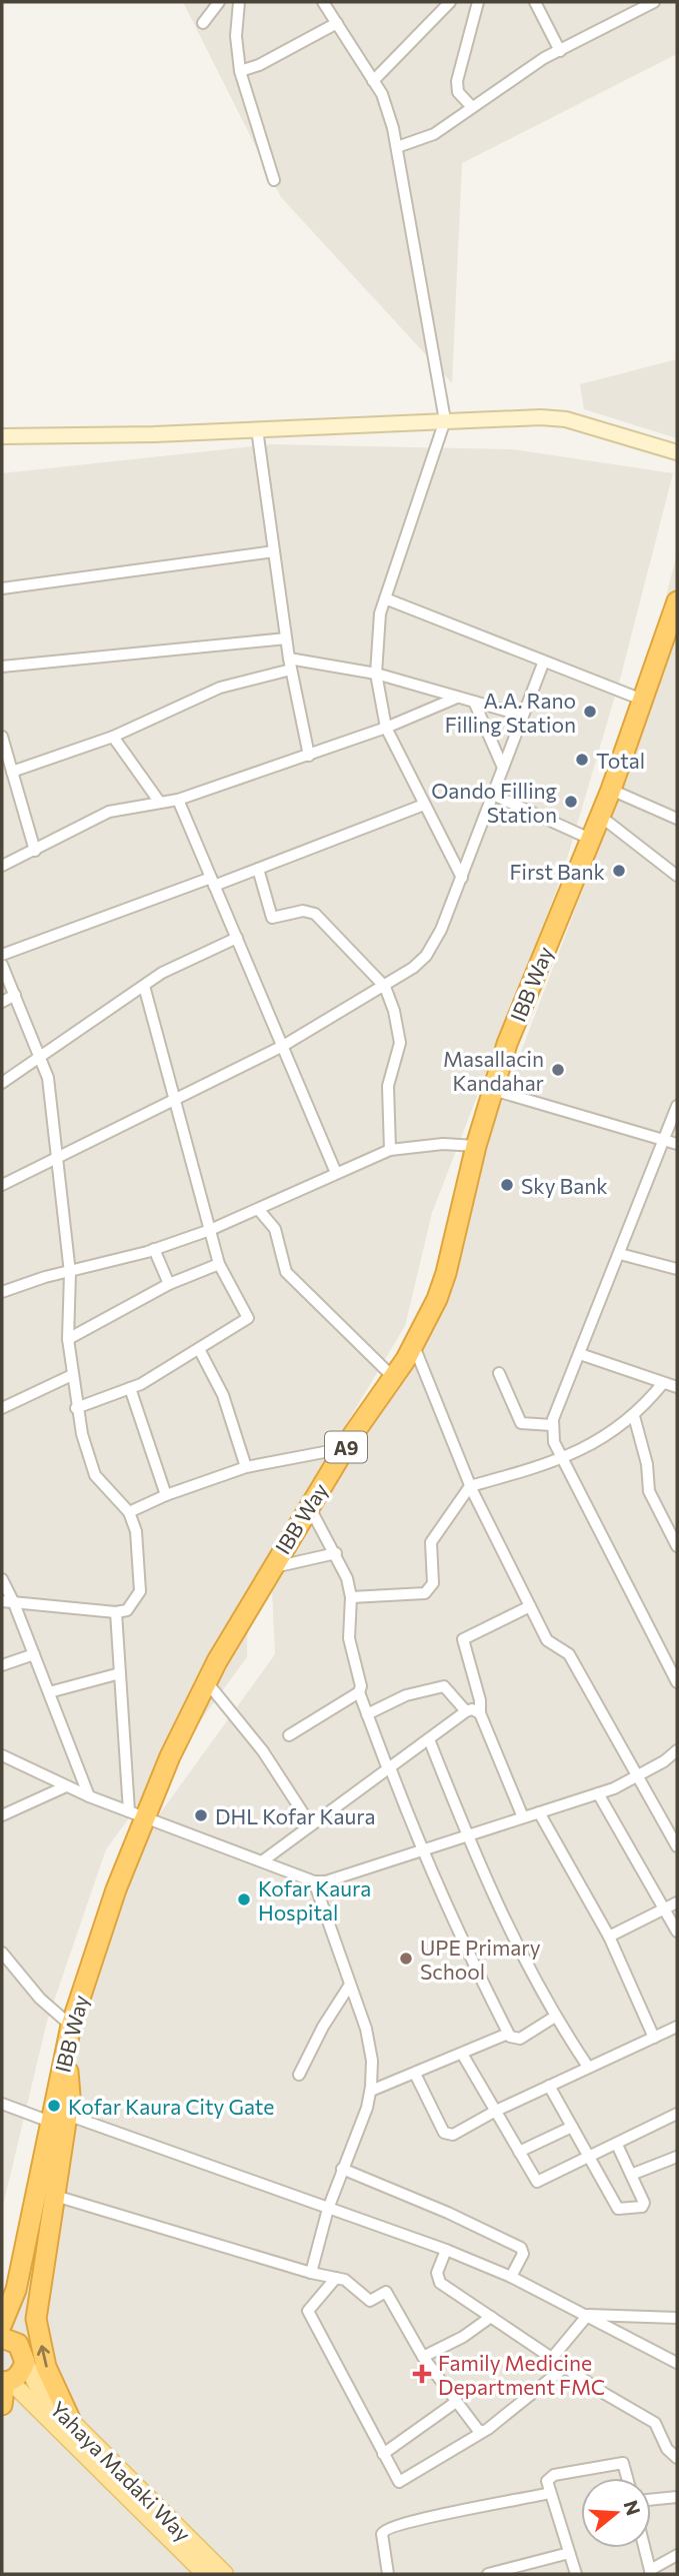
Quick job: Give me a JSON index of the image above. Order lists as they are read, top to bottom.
{
  "streets": {
    "highway": ["IBB Way", "A9"],
    "main road": ["Yahaya Madaki Way"]
  },
  "crossings": [
    ["IBB Way", "Yahaya Madaki Way"]
  ],
  "places": {
    "other": [
      "A.A. Rano Filling Station",
      "Total",
      "Oando Filling Station",
      "First Bank",
      "Masallacin Kandahar",
      "Sky Bank",
      "DHL Kofar Kaura",
      "Kofar Kaura Hospital",
      "UPE Primary School",
      "Kofar Kaura City Gate"
    ],
    "health": ["Family Medicine Department FMC"]
  },
  "north": "right"
}
